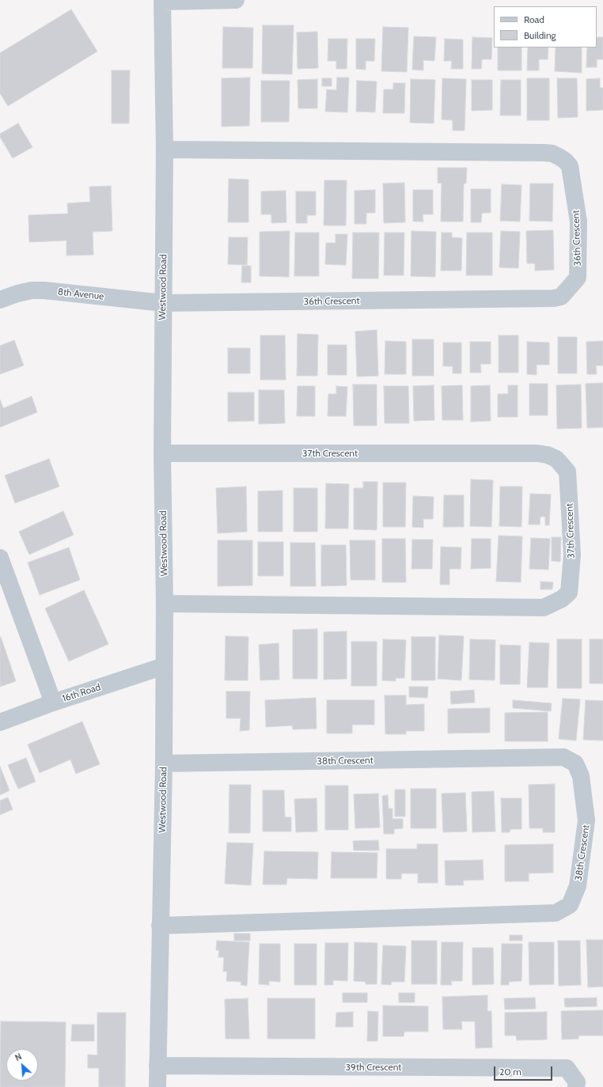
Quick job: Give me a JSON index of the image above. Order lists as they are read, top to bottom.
{
  "streets": {
    "street": [
      "36th Crescent",
      "Westwood Road",
      "8th Avenue",
      "37th Crescent",
      "16th Road",
      "38th Crescent",
      "39th Crescent"
    ]
  },
  "crossings": [
    ["36th Crescent", "Westwood Road"],
    ["36th Crescent", "8th Avenue"],
    ["Westwood Road", "8th Avenue"],
    ["Westwood Road", "37th Crescent"],
    ["Westwood Road", "16th Road"],
    ["Westwood Road", "38th Crescent"],
    ["Westwood Road", "39th Crescent"]
  ],
  "legend": ["Road", "Building"],
  "scale_bar": "20 m",
  "north": "top left"
}
